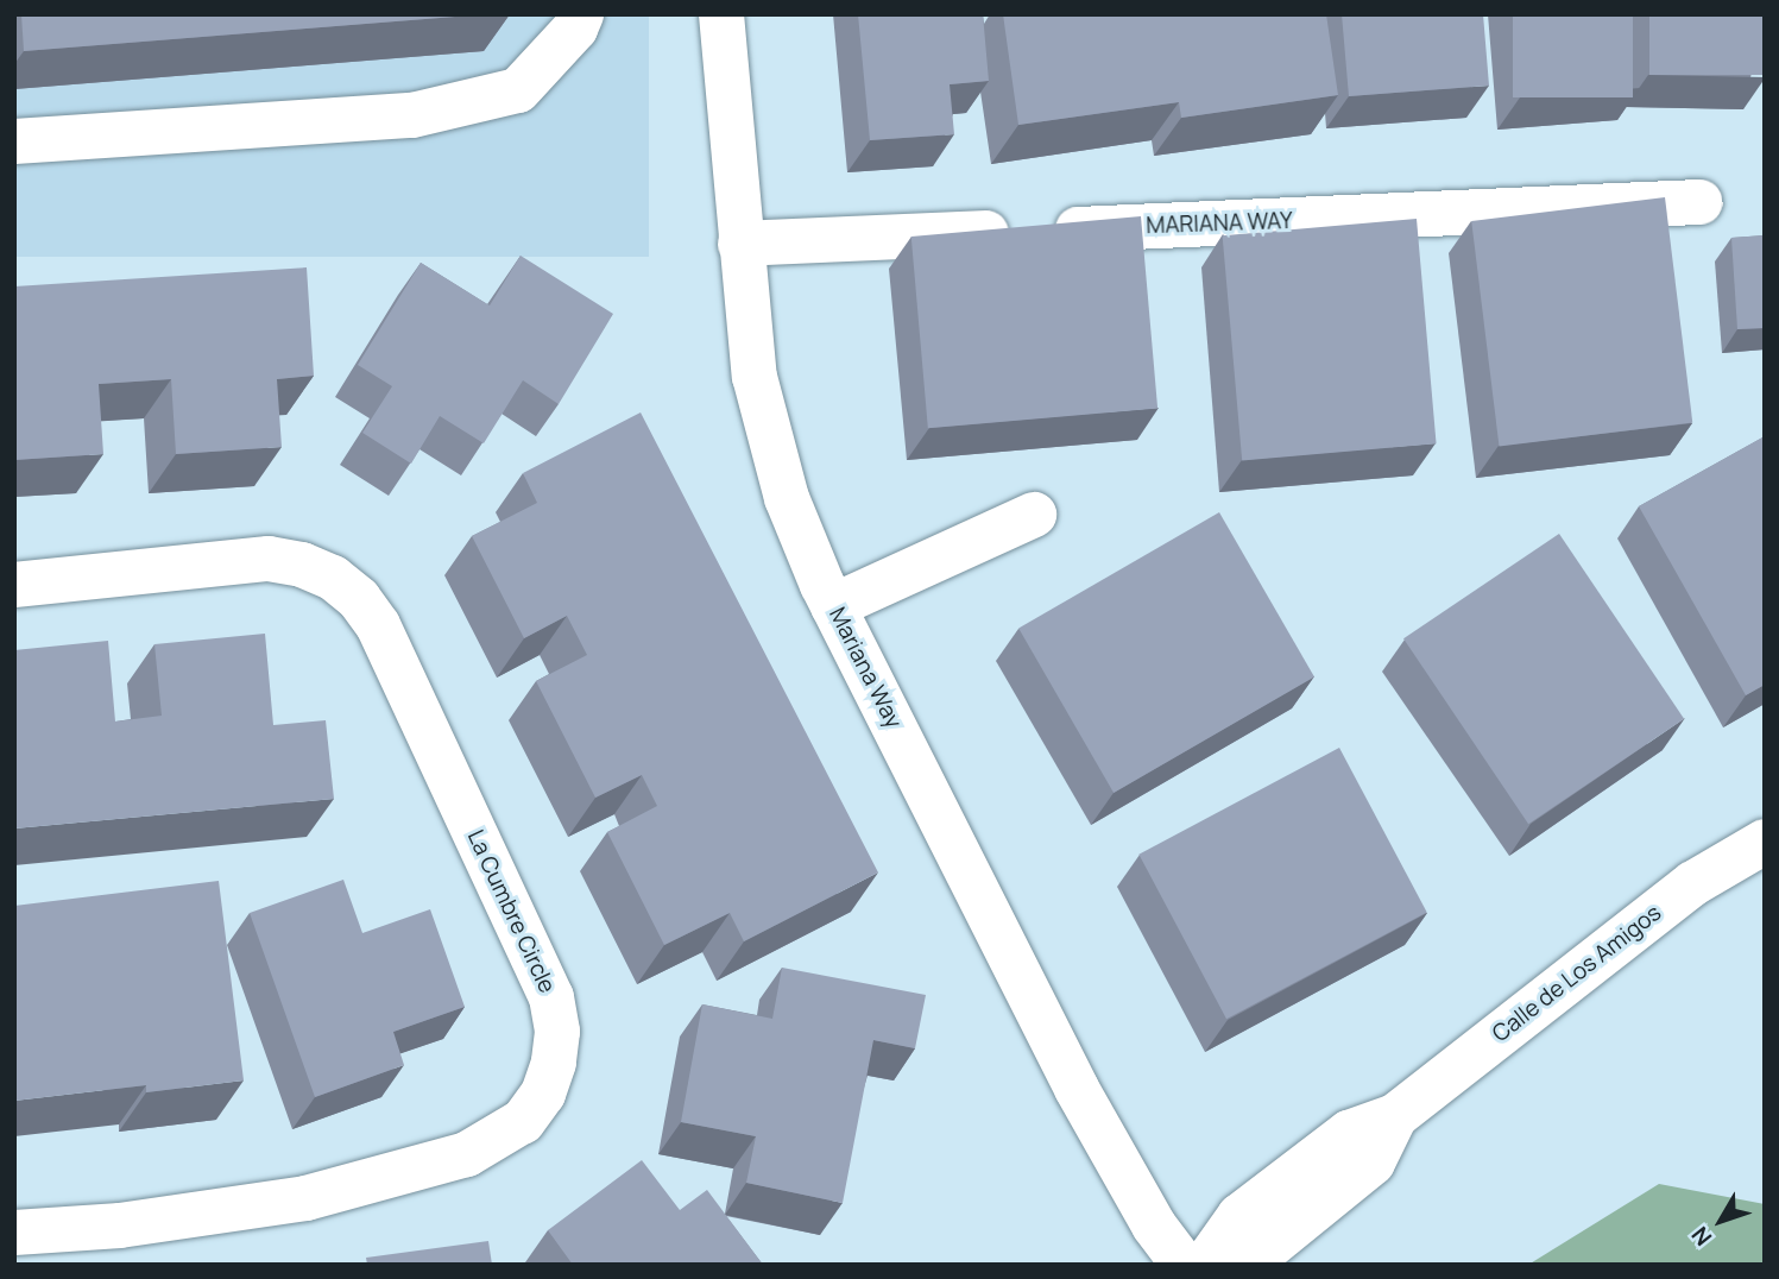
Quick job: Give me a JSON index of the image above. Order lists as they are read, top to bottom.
{
  "streets": {
    "street": [
      "MARIANA WAY",
      "Mariana Way",
      "La Cumbre Circle",
      "Calle de Los Amigos"
    ]
  },
  "crossings": [
    ["MARIANA WAY", "Mariana Way"]
  ],
  "north": "bottom left"
}
